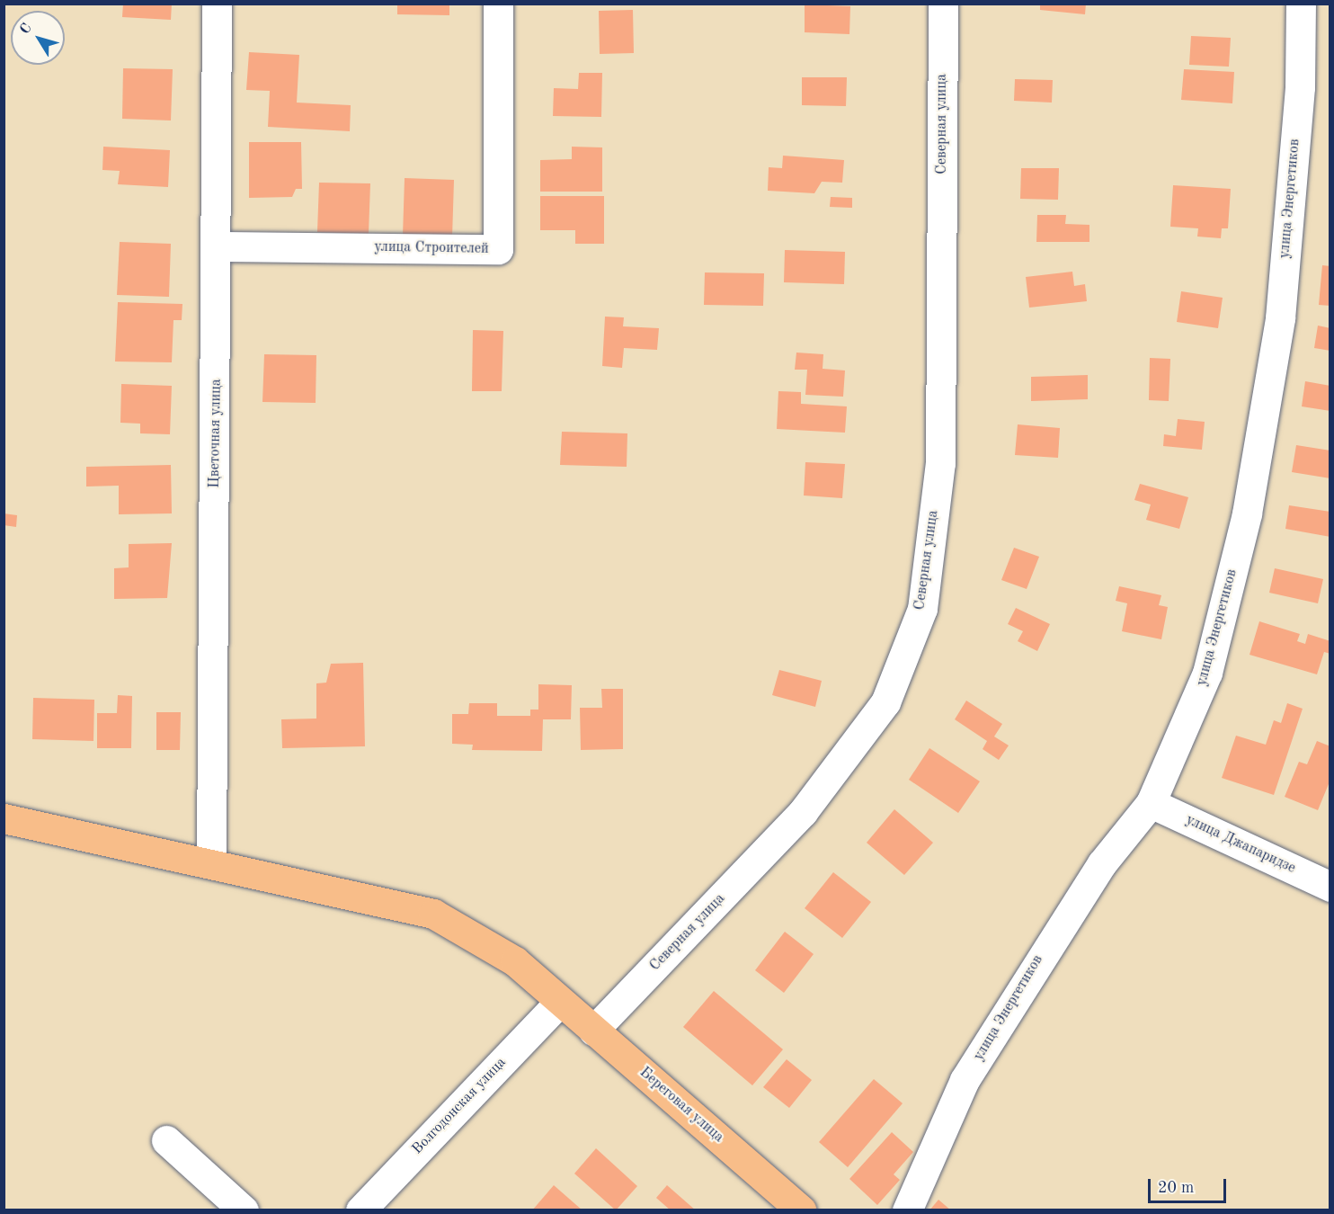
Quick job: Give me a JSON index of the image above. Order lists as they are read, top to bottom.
{
  "streets": {
    "main road": ["Береговая улица"],
    "street": [
      "Северная улица",
      "улица Энергетиков",
      "улица Строителей",
      "Цветочная улица",
      "улица Джапаридзе",
      "Волгодонская улица"
    ]
  },
  "crossings": [
    ["Северная улица", "Береговая улица"],
    ["улица Энергетиков", "улица Джапаридзе"],
    ["улица Строителей", "Цветочная улица"],
    ["Цветочная улица", "Береговая улица"],
    ["Береговая улица", "Волгодонская улица"]
  ],
  "scale_bar": "20 m",
  "north": "top left"
}
